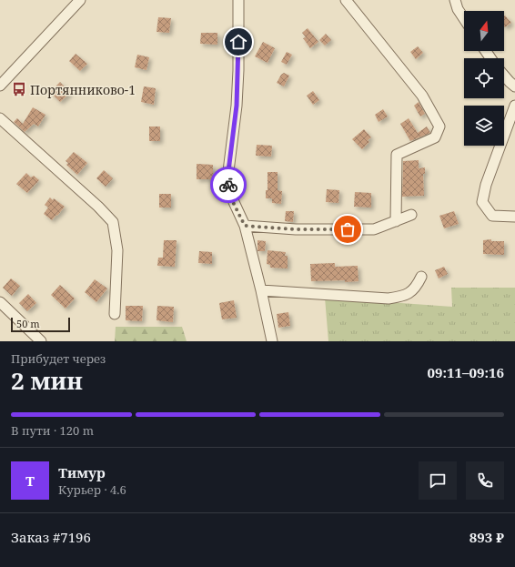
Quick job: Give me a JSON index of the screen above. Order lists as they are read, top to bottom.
{
  "places": {
    "bus stop": ["Портянниково-1"]
  },
  "scale_bar": "50 m",
  "north": "top",
  "page": {
    "scale": "50 m",
    "heading": ["2 мин", "Прибудет через", "09:11–09:16"],
    "panel": [
      "Тимур",
      "Курьер · 4.6",
      "Заказ #7196",
      "893 ₽"
    ],
    "bar": "В пути · 120 m",
    "round": "Т"
  }
}
